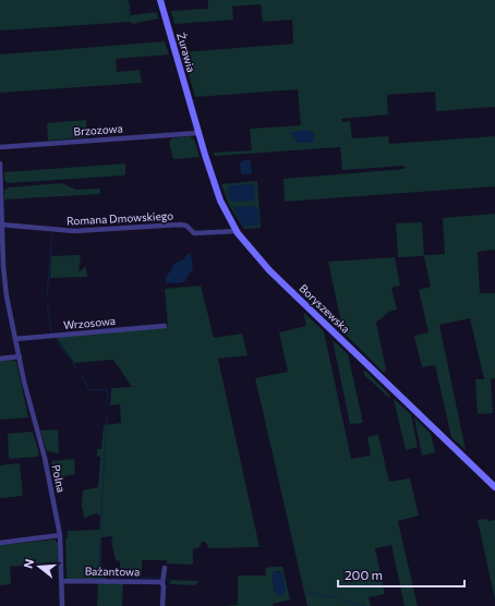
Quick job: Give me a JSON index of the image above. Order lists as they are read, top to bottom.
{
  "streets": {
    "main road": ["Żurawia", "Boryszewska"],
    "street": [
      "Brzozowa",
      "Romana Dmowskiego",
      "Wrzosowa",
      "Polna",
      "Bażantowa"
    ]
  },
  "crossings": [
    ["Żurawia", "Boryszewska"],
    ["Brzozowa", "Boryszewska"],
    ["Romana Dmowskiego", "Boryszewska"],
    ["Romana Dmowskiego", "Polna"],
    ["Wrzosowa", "Polna"],
    ["Polna", "Bażantowa"]
  ],
  "scale_bar": "200 m",
  "north": "left"
}
